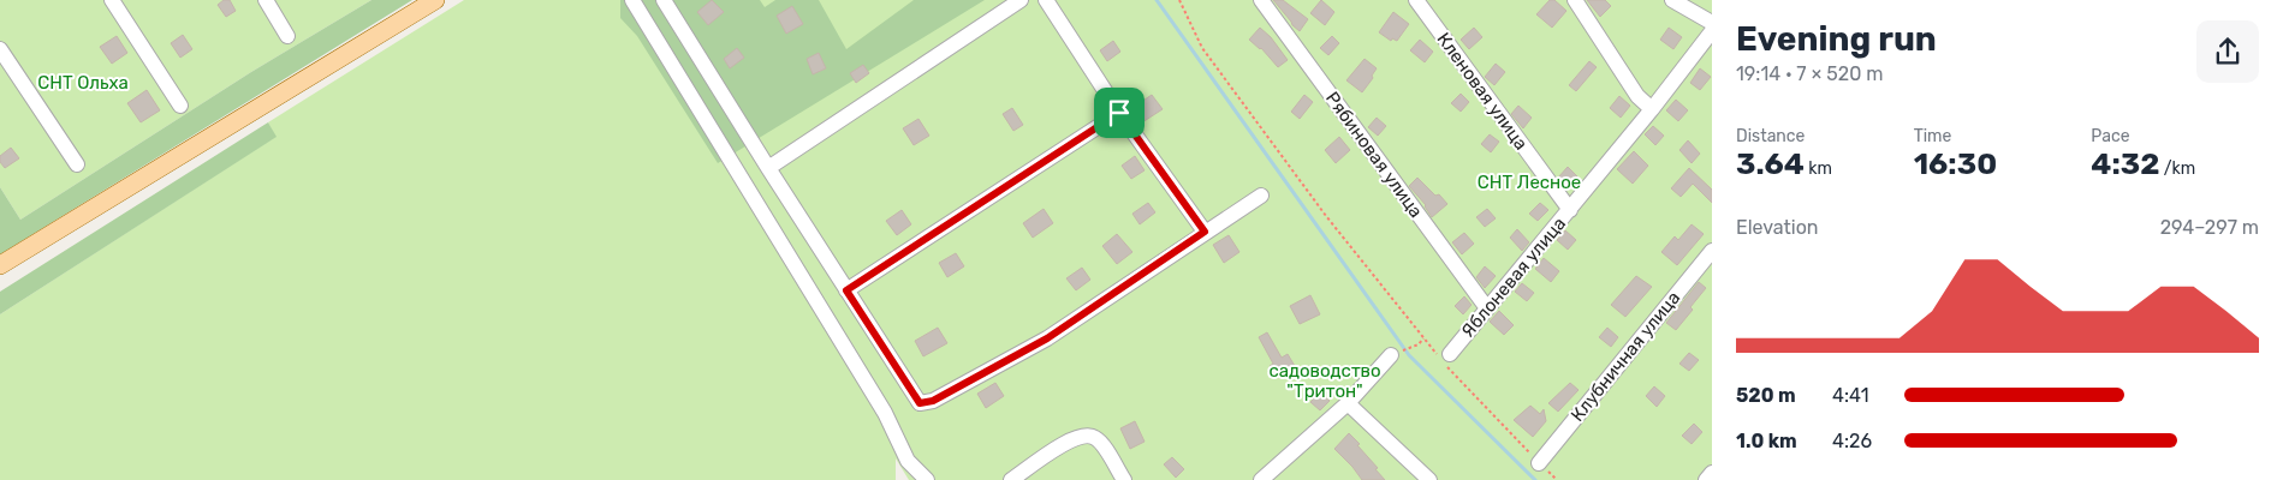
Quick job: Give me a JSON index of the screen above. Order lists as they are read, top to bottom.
{
  "streets": {
    "street": [
      "Кленовая улица",
      "Рябиновая улица",
      "Яблоневая улица",
      "Клубничная улица"
    ]
  },
  "crossings": [
    ["Кленовая улица", "Яблоневая улица"],
    ["Рябиновая улица", "Яблоневая улица"]
  ],
  "parks": ["СНТ Ольха", "СНТ Лесное", "садоводство \"Тритон\""],
  "page": {
    "heading": ["Evening run", "19:14 · 7 × 520 m"],
    "stats": [
      ["Distance", "3.64 km"],
      ["Time", "16:30"],
      ["Pace", "4:32 /km"]
    ],
    "chart": ["Elevation", "294–297 m"],
    "list": [
      {
        "name": "520 m",
        "note": "4:41"
      },
      {
        "name": "1.0 km",
        "note": "4:26"
      }
    ]
  }
}
